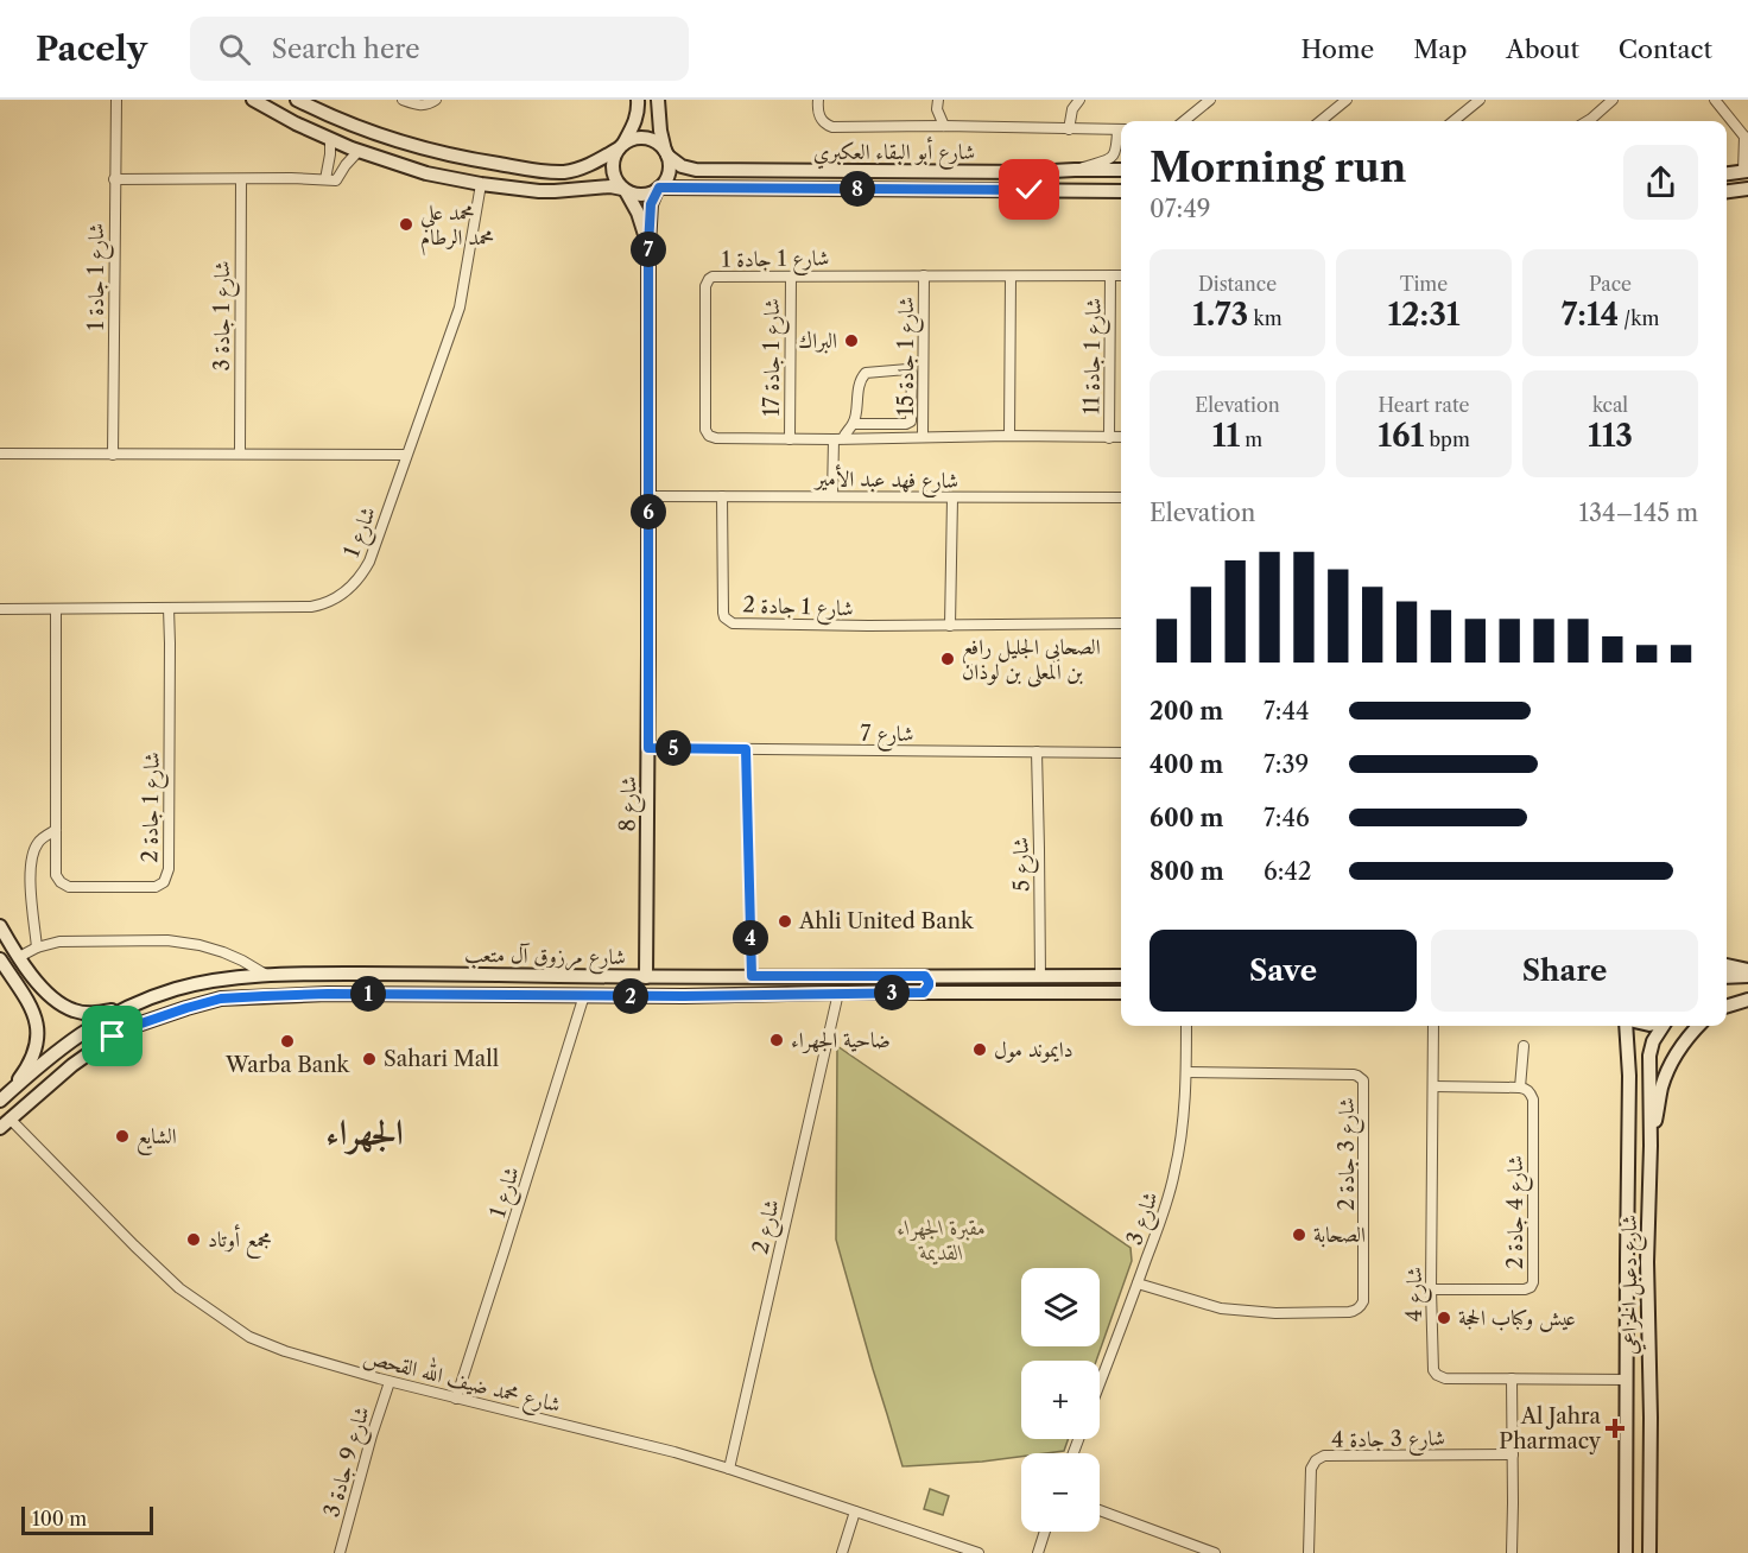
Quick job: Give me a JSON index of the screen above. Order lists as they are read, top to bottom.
{
  "streets": {
    "main road": [
      "شارع أبو البقاء العكبري",
      "شارع 8",
      "شارع مرزوق آل متعب",
      "شارع دعبل الخزاعي"
    ],
    "street": [
      "شارع 1 جادة 1",
      "شارع 1 جادة 3",
      "شارع 1 جادة 15",
      "شارع 1 جادة 11",
      "شارع 1 جادة 17",
      "شارع فهد عبد الأمير",
      "شارع 1",
      "شارع 1 جادة 2",
      "شارع 7",
      "شارع 5",
      "شارع 3 جادة 2",
      "شارع 4 جادة 2",
      "شارع 3",
      "شارع 2",
      "شارع 4",
      "شارع محمد ضيف الله القحص",
      "شارع 3 جادة 4",
      "شارع 9 جادة 3"
    ]
  },
  "crossings": [
    ["شارع أبو البقاء العكبري", "شارع 8"],
    ["شارع 1 جادة 1", "شارع 1 جادة 15"],
    ["شارع 1 جادة 1", "شارع 1 جادة 11"],
    ["شارع 1 جادة 1", "شارع 1 جادة 17"],
    ["شارع فهد عبد الأمير", "شارع 1 جادة 2"],
    ["شارع فهد عبد الأمير", "شارع 8"],
    ["شارع 1", "شارع 1 جادة 2"],
    ["شارع 1", "شارع مرزوق آل متعب"],
    ["شارع 1", "شارع محمد ضيف الله القحص"],
    ["شارع 7", "شارع 8"],
    ["شارع 7", "شارع 5"],
    ["شارع 8", "شارع مرزوق آل متعب"],
    ["شارع 5", "شارع مرزوق آل متعب"],
    ["شارع مرزوق آل متعب", "شارع 2"],
    ["شارع مرزوق آل متعب", "شارع محمد ضيف الله القحص"],
    ["شارع 3 جادة 2", "شارع 3"],
    ["شارع 4 جادة 2", "شارع 4"],
    ["شارع 2", "شارع محمد ضيف الله القحص"],
    ["شارع دعبل الخزاعي", "شارع 4"],
    ["شارع محمد ضيف الله القحص", "شارع 9 جادة 3"]
  ],
  "districts": ["الجهراء"],
  "parks": ["مقبرة الجهراء القديمة"],
  "places": {
    "other": [
      "محمد علي محمد الرطام",
      "البراك",
      "الصحابي الجليل رافع بن المعلى بن لوذان",
      "Ahli United Bank",
      "ضاحية الجهراء",
      "Warba Bank",
      "دايموند مول",
      "Sahari Mall",
      "الشايع",
      "الصحابة",
      "مجمع أوتاد",
      "عيش وكباب الحجة"
    ],
    "health": ["Al Jahra Pharmacy"]
  },
  "scale_bar": "100 m",
  "page": {
    "header": "Pacely",
    "search": "Search here",
    "nav": [
      "Home",
      "Map",
      "About",
      "Contact"
    ],
    "heading": ["Morning run", "07:49"],
    "pins": [
      "8",
      "7",
      "6",
      "5",
      "4",
      "3",
      "1",
      "2"
    ],
    "stats": [
      ["Distance", "1.73 km"],
      ["Time", "12:31"],
      ["Pace", "7:14 /km"],
      ["Elevation", "11 m"],
      ["Heart rate", "161 bpm"],
      ["kcal", "113"]
    ],
    "chart": ["Elevation", "134–145 m"],
    "list": [
      {
        "name": "200 m",
        "note": "7:44"
      },
      {
        "name": "400 m",
        "note": "7:39"
      },
      {
        "name": "600 m",
        "note": "7:46"
      },
      {
        "name": "800 m",
        "note": "6:42"
      }
    ],
    "buttons": ["Save", "Share"],
    "map_buttons": ["+", "−"],
    "scale": "100 m"
  }
}
